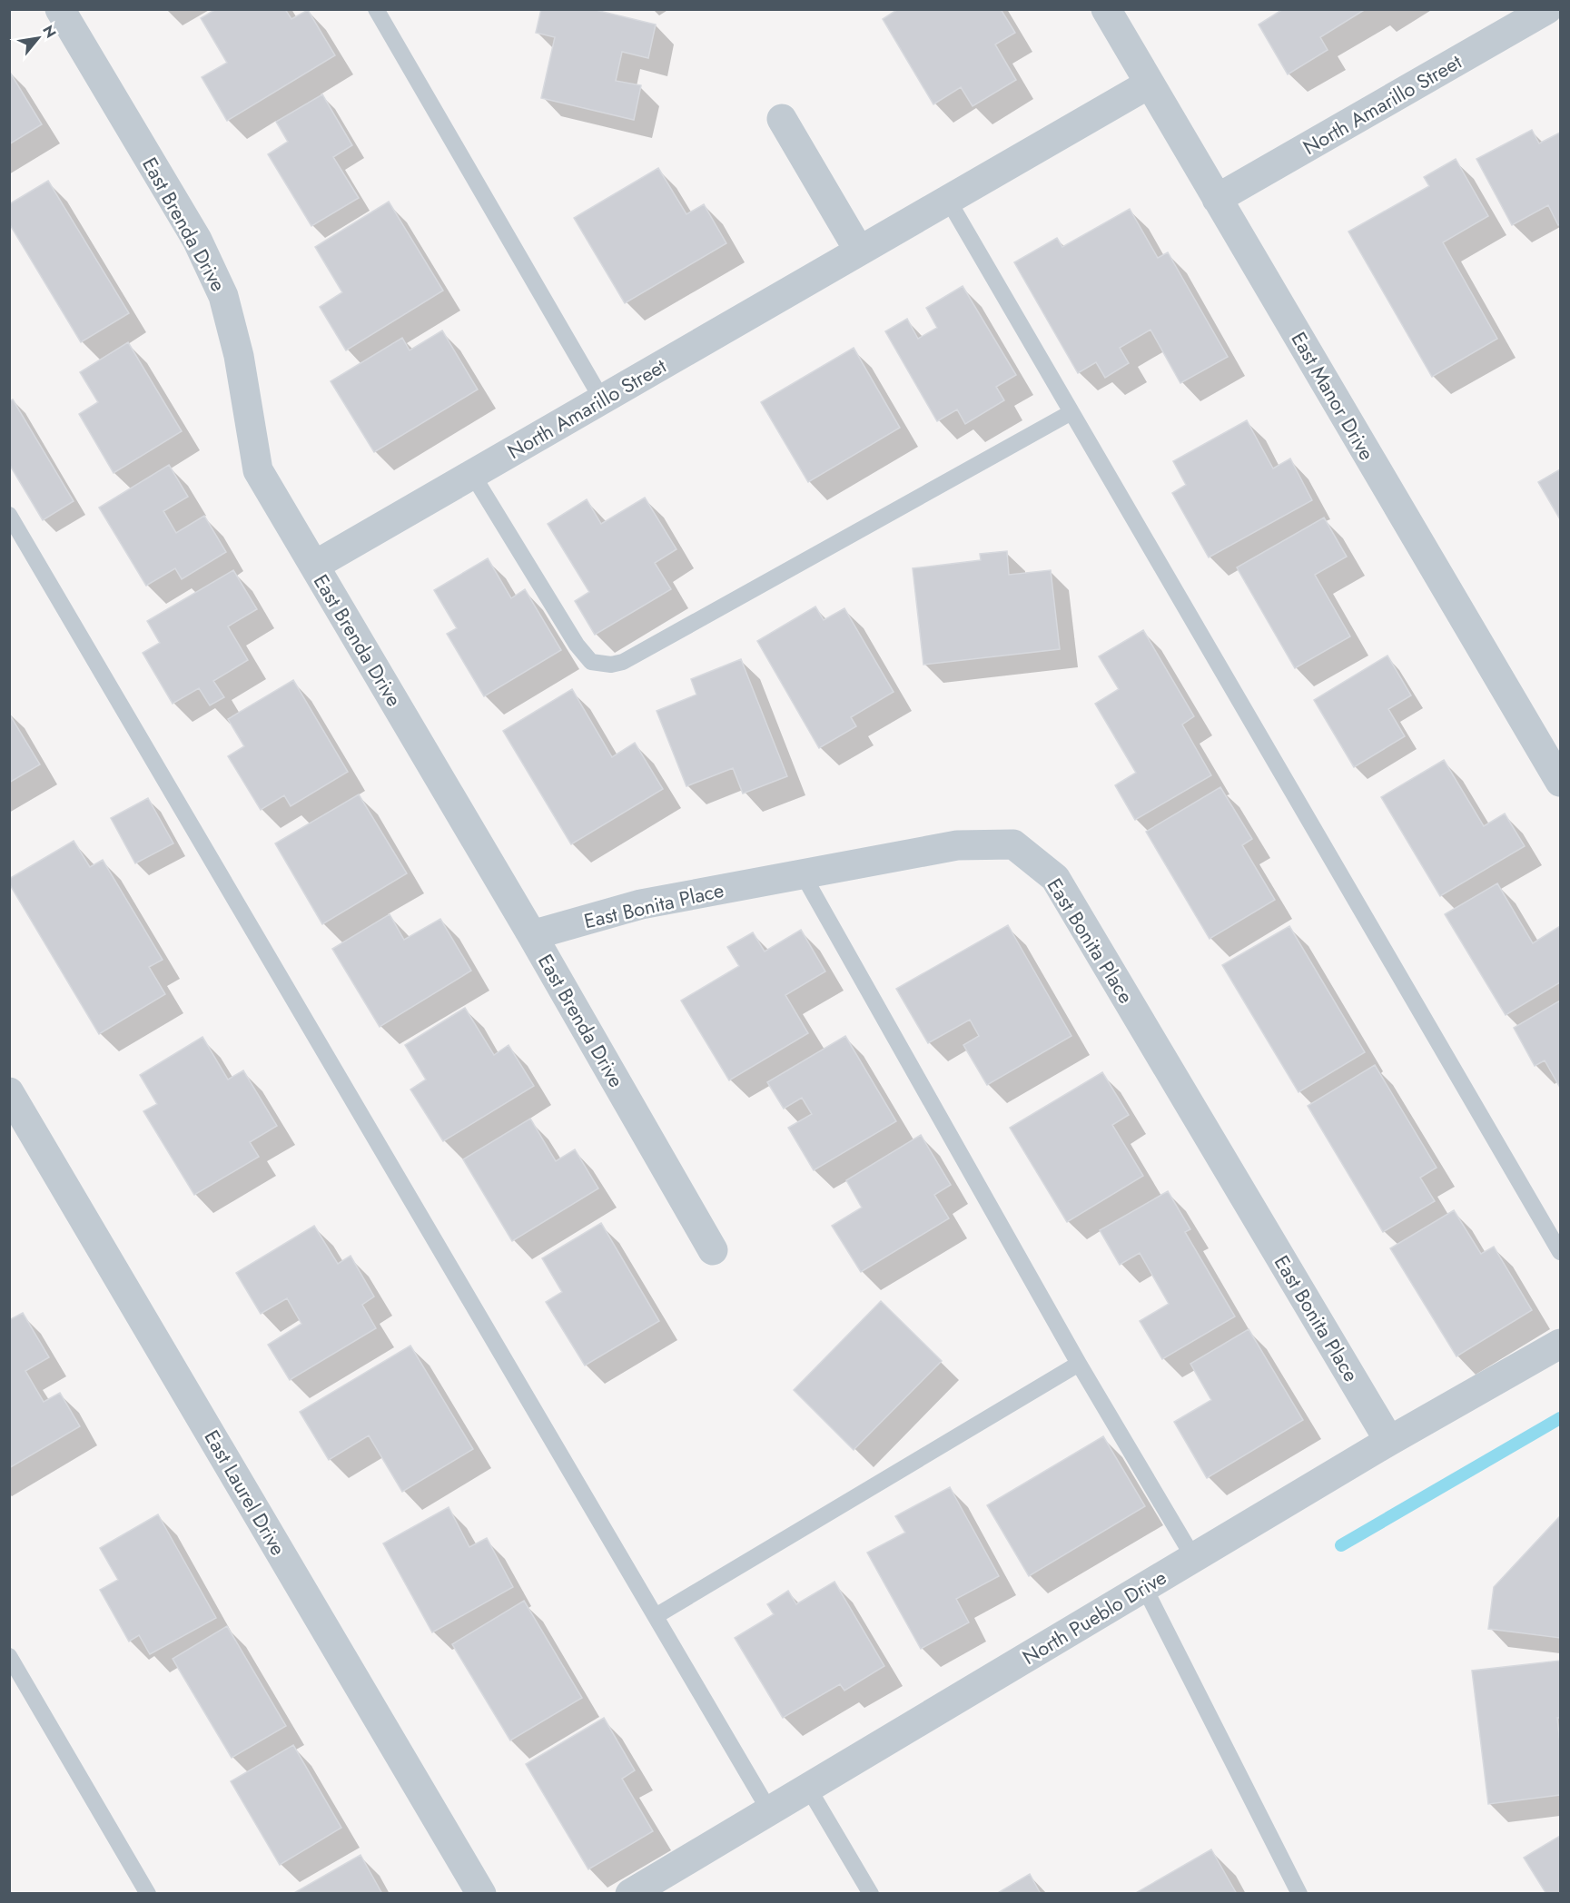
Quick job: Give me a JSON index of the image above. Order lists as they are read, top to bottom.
{
  "streets": {
    "street": [
      "North Amarillo Street",
      "East Brenda Drive",
      "East Manor Drive",
      "East Bonita Place",
      "East Laurel Drive",
      "North Pueblo Drive"
    ]
  },
  "crossings": [
    ["North Amarillo Street", "East Brenda Drive"],
    ["North Amarillo Street", "East Manor Drive"],
    ["East Brenda Drive", "East Bonita Place"],
    ["East Bonita Place", "North Pueblo Drive"]
  ],
  "north": "top right"
}
